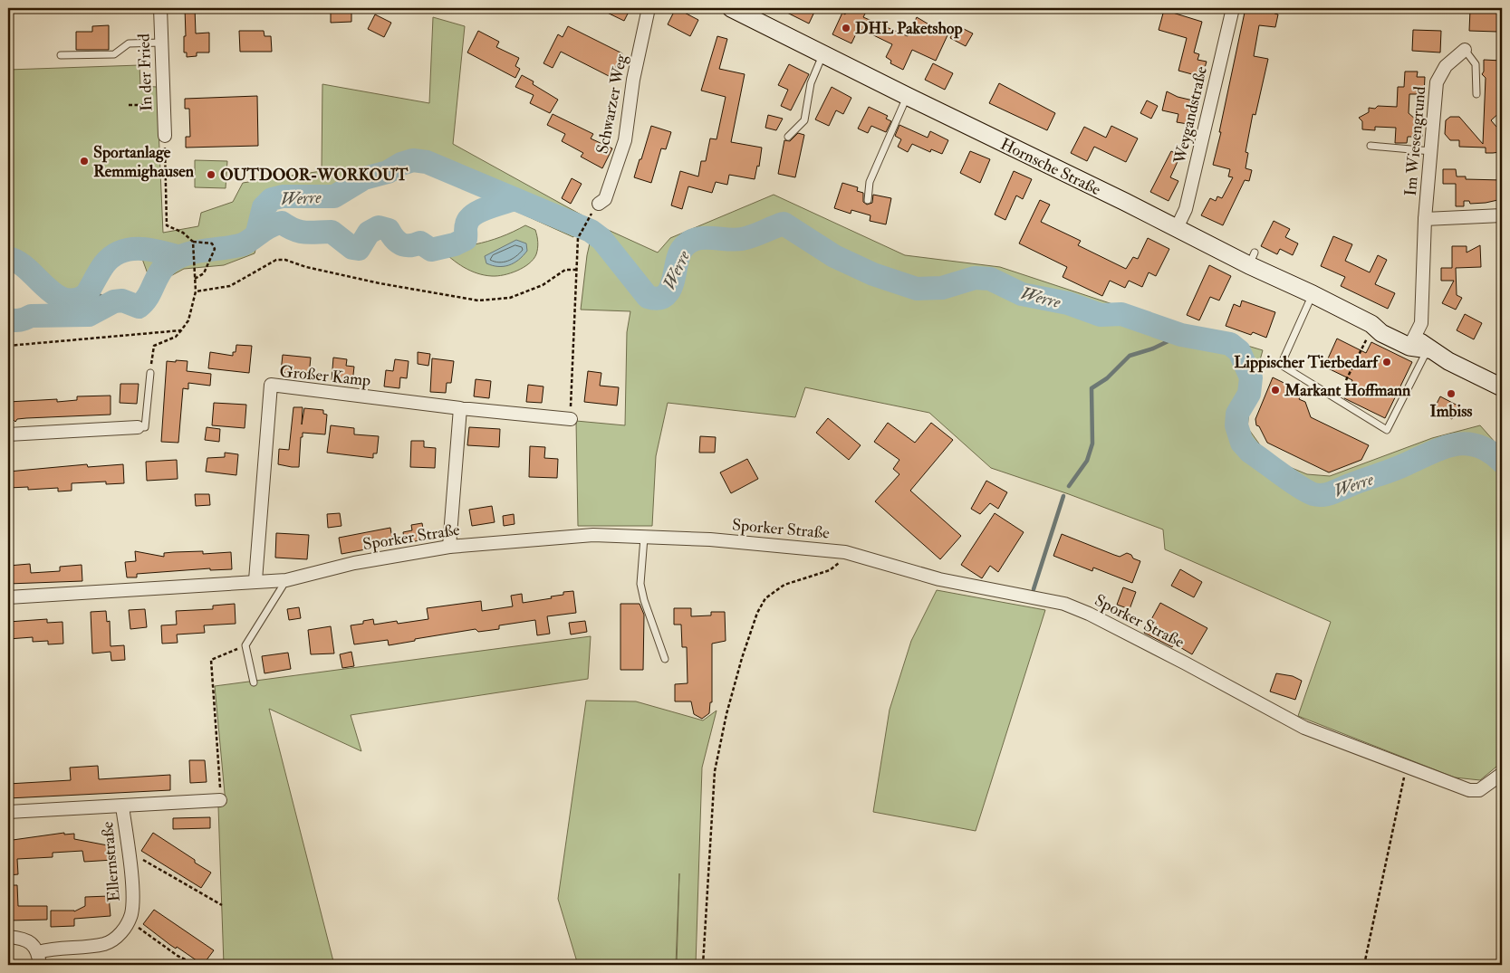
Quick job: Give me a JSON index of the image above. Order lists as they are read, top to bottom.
{
  "streets": {
    "main road": ["Hornsche Straße"],
    "street": [
      "In der Fried",
      "Schwarzer Weg",
      "Weygandstraße",
      "Im Wiesengrund",
      "Großer Kamp",
      "Sporker Straße",
      "Ellernstraße"
    ]
  },
  "crossings": [
    ["Weygandstraße", "Hornsche Straße"],
    ["Im Wiesengrund", "Hornsche Straße"],
    ["Großer Kamp", "Sporker Straße"]
  ],
  "water": ["Werre"],
  "places": [
    "DHL Paketshop",
    "Sportanlage Remmighausen",
    "OUTDOOR-WORKOUT",
    "Lippischer Tierbedarf",
    "Markant Hoffmann",
    "Imbiss"
  ]
}
